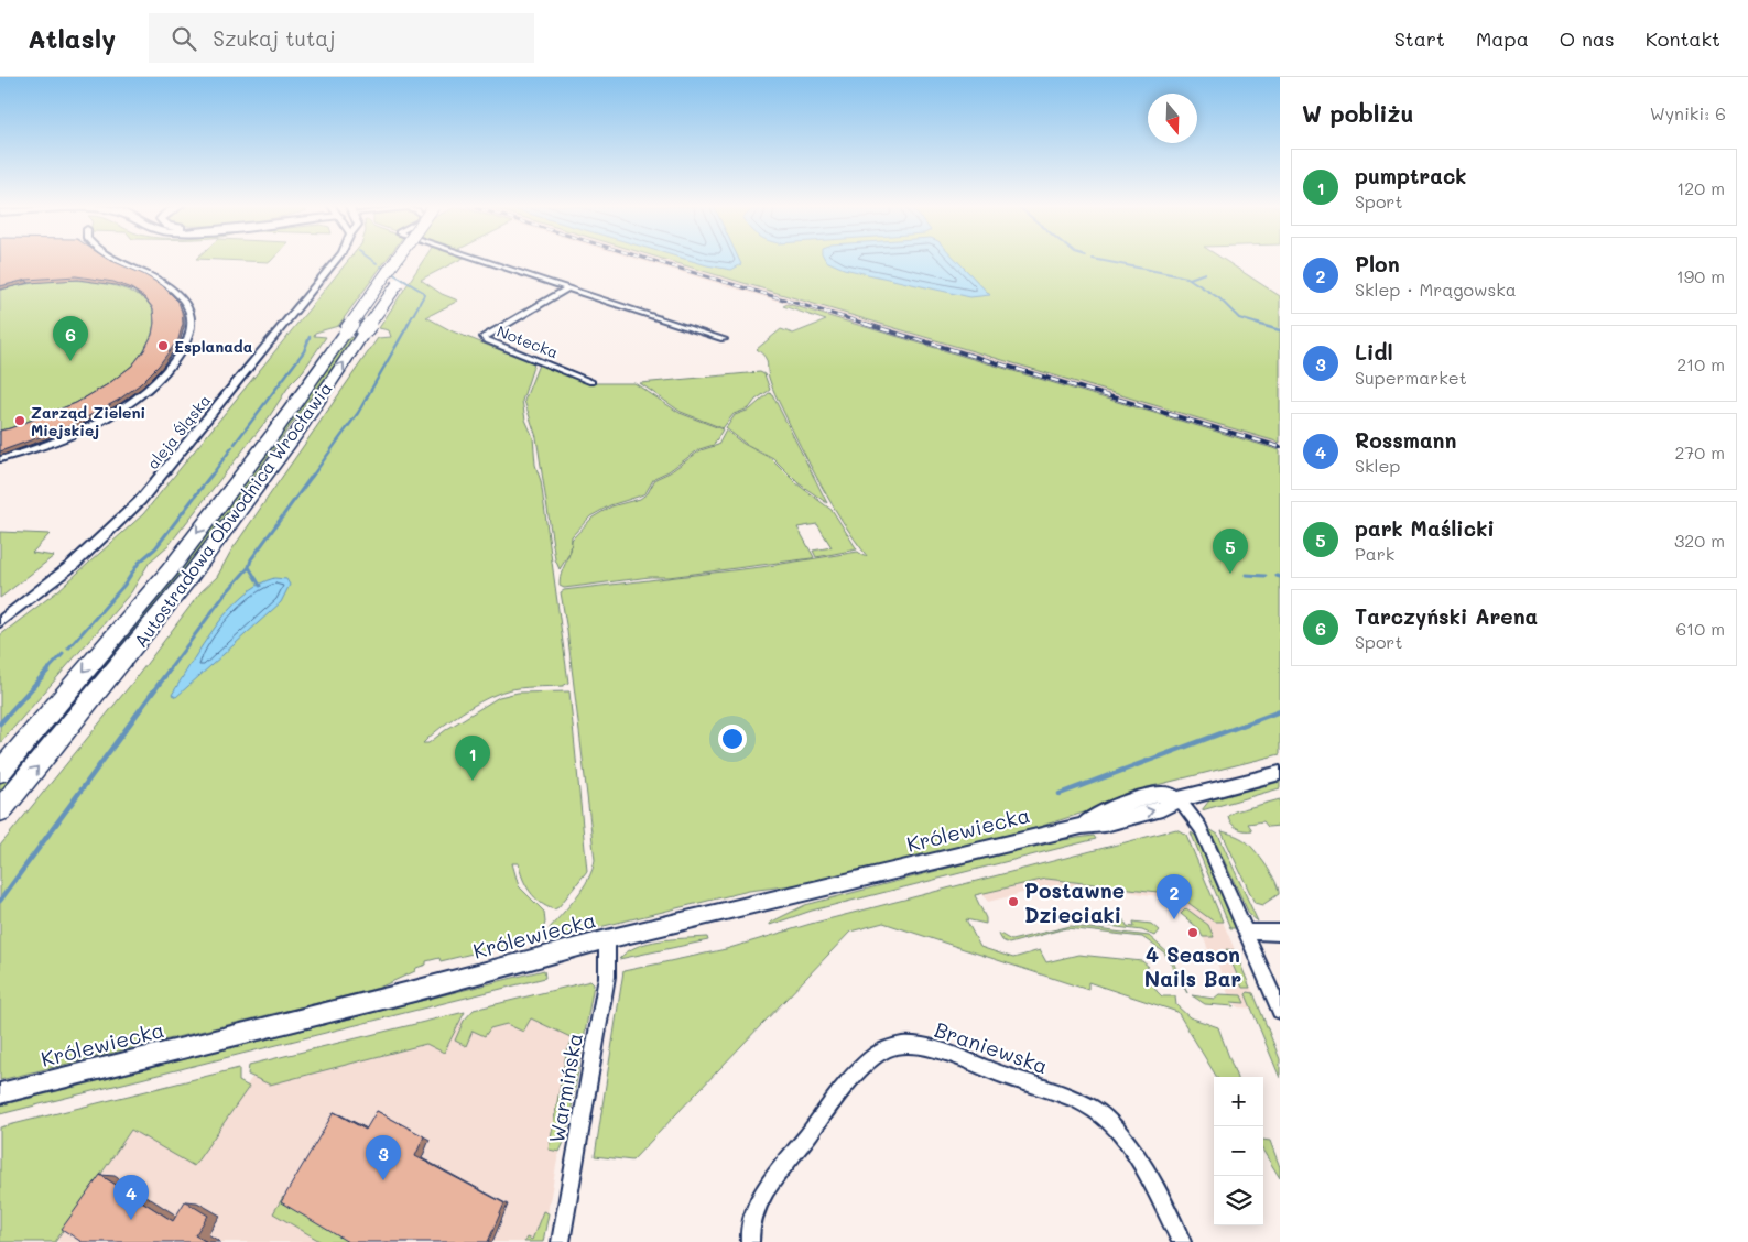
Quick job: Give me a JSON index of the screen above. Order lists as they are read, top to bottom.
{
  "streets": {
    "highway": ["Autostradowa Obwodnica Wrocławia"],
    "street": [
      "Notecka",
      "aleja Śląska",
      "Królewiecka",
      "Braniewska",
      "Warmińska"
    ]
  },
  "crossings": [
    ["Królewiecka", "Warmińska"]
  ],
  "places": [
    "Esplanada",
    "Zarząd Zieleni Miejskiej",
    "Postawne Dzieciaki",
    "4 Season Nails Bar"
  ],
  "north": "bottom",
  "page": {
    "header": "Atlasly",
    "search": "Szukaj tutaj",
    "nav": [
      "Start",
      "Mapa",
      "O nas",
      "Kontakt"
    ],
    "heading": ["W pobliżu", "Wyniki: 6"],
    "list": [
      {
        "mark": "1",
        "name": "pumptrack",
        "note": "Sport",
        "value": "120 m"
      },
      {
        "mark": "2",
        "name": "Plon",
        "note": "Sklep · Mrągowska",
        "value": "190 m"
      },
      {
        "mark": "3",
        "name": "Lidl",
        "note": "Supermarket",
        "value": "210 m"
      },
      {
        "mark": "4",
        "name": "Rossmann",
        "note": "Sklep",
        "value": "270 m"
      },
      {
        "mark": "5",
        "name": "park Maślicki",
        "note": "Park",
        "value": "320 m"
      },
      {
        "mark": "6",
        "name": "Tarczyński Arena",
        "note": "Sport",
        "value": "610 m"
      }
    ],
    "pins": [
      "6",
      "5",
      "1",
      "2",
      "3",
      "4"
    ],
    "map_buttons": ["+", "−"]
  }
}
